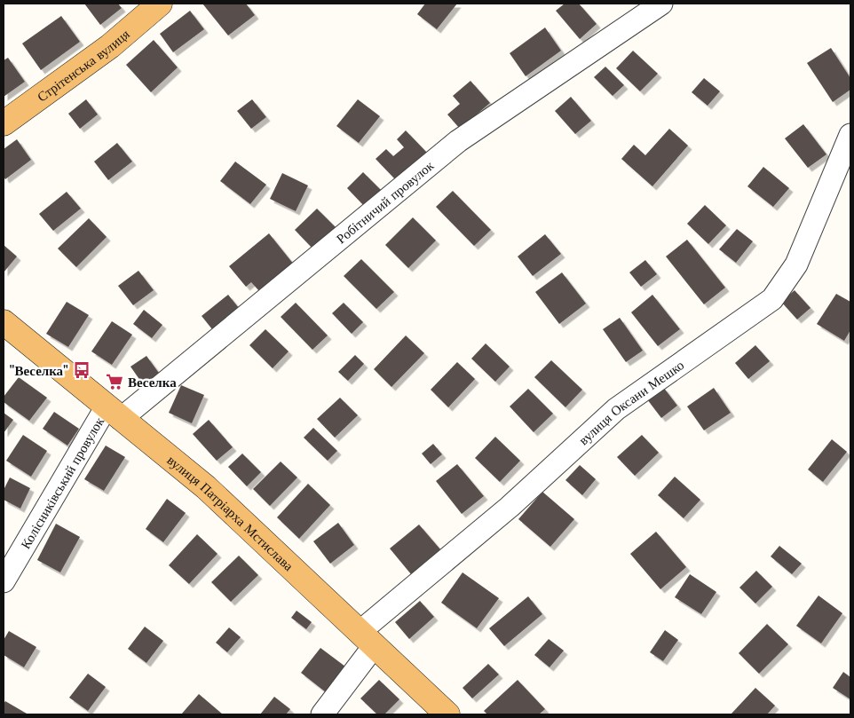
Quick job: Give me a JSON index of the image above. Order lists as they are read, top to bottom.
{
  "streets": {
    "main road": ["Стрітенська вулиця", "вулиця Патріарха Мстислава"],
    "street": ["Робітничий провулок", "вулиця Оксани Мешко", "Колісниківський провулок"]
  },
  "crossings": [
    ["Робітничий провулок", "Колісниківський провулок"],
    ["Робітничий провулок", "вулиця Патріарха Мстислава"],
    ["вулиця Оксани Мешко", "вулиця Патріарха Мстислава"],
    ["Колісниківський провулок", "вулиця Патріарха Мстислава"]
  ],
  "places": {
    "bus stop": ["\"Веселка\""],
    "supermarket": ["Веселка"]
  }
}
